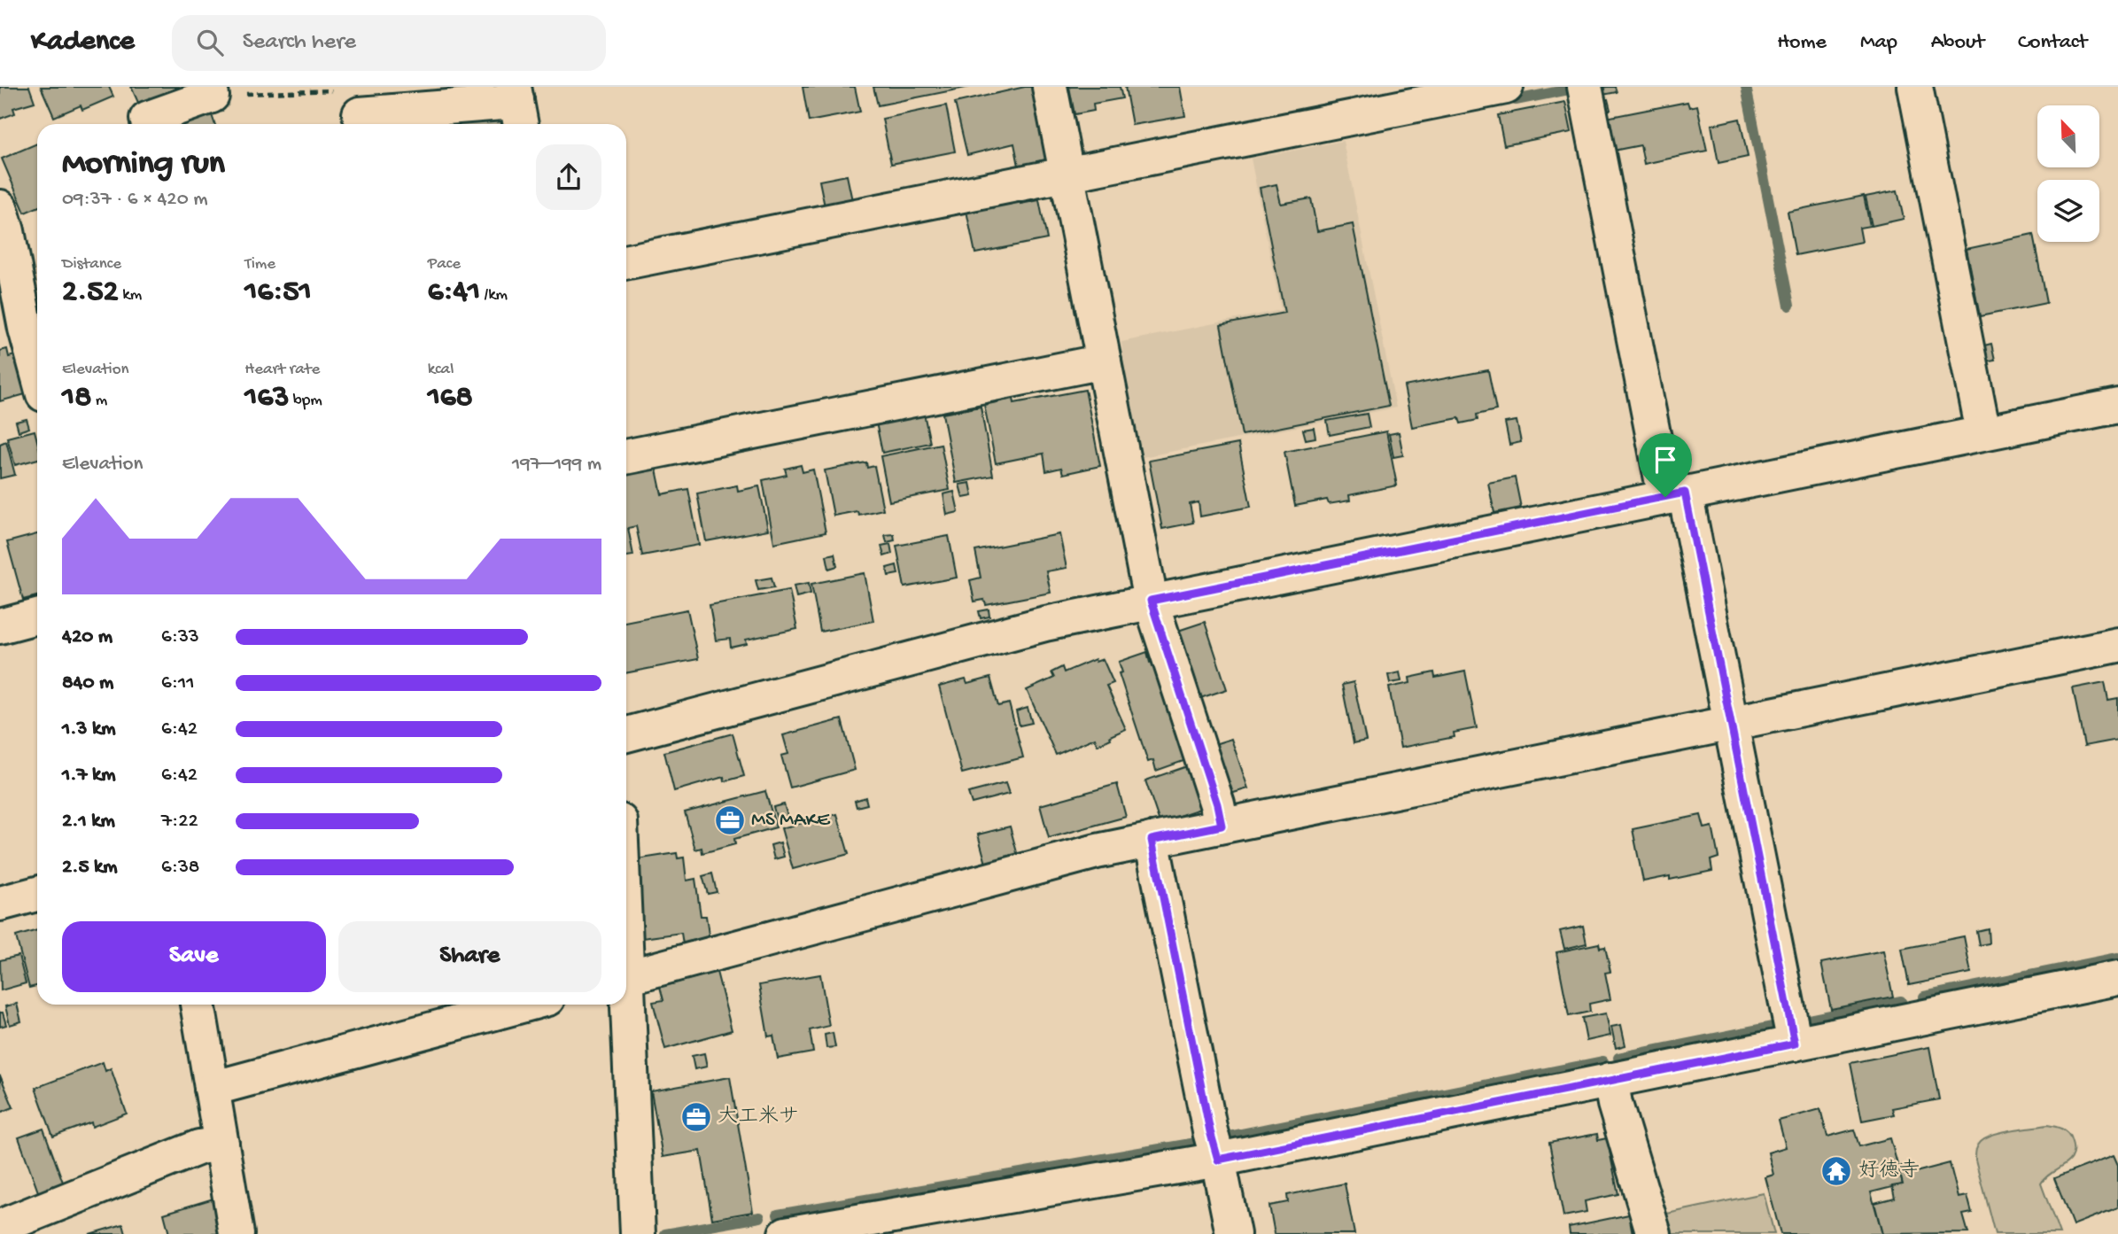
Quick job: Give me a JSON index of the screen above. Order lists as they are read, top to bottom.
{
  "places": {
    "office": ["MS MAKE", "大工米サ"],
    "temple": ["好徳寺"]
  },
  "north": "top left",
  "page": {
    "header": "Kadence",
    "search": "Search here",
    "nav": [
      "Home",
      "Map",
      "About",
      "Contact"
    ],
    "heading": ["Morning run", "09:37 · 6 × 420 m"],
    "stats": [
      ["Distance", "2.52 km"],
      ["Time", "16:51"],
      ["Pace", "6:41 /km"],
      ["Elevation", "18 m"],
      ["Heart rate", "163 bpm"],
      ["kcal", "168"]
    ],
    "chart": ["Elevation", "197–199 m"],
    "list": [
      {
        "name": "420 m",
        "note": "6:33"
      },
      {
        "name": "840 m",
        "note": "6:11"
      },
      {
        "name": "1.3 km",
        "note": "6:42"
      },
      {
        "name": "1.7 km",
        "note": "6:42"
      },
      {
        "name": "2.1 km",
        "note": "7:22"
      },
      {
        "name": "2.5 km",
        "note": "6:38"
      }
    ],
    "buttons": ["Save", "Share"]
  }
}
